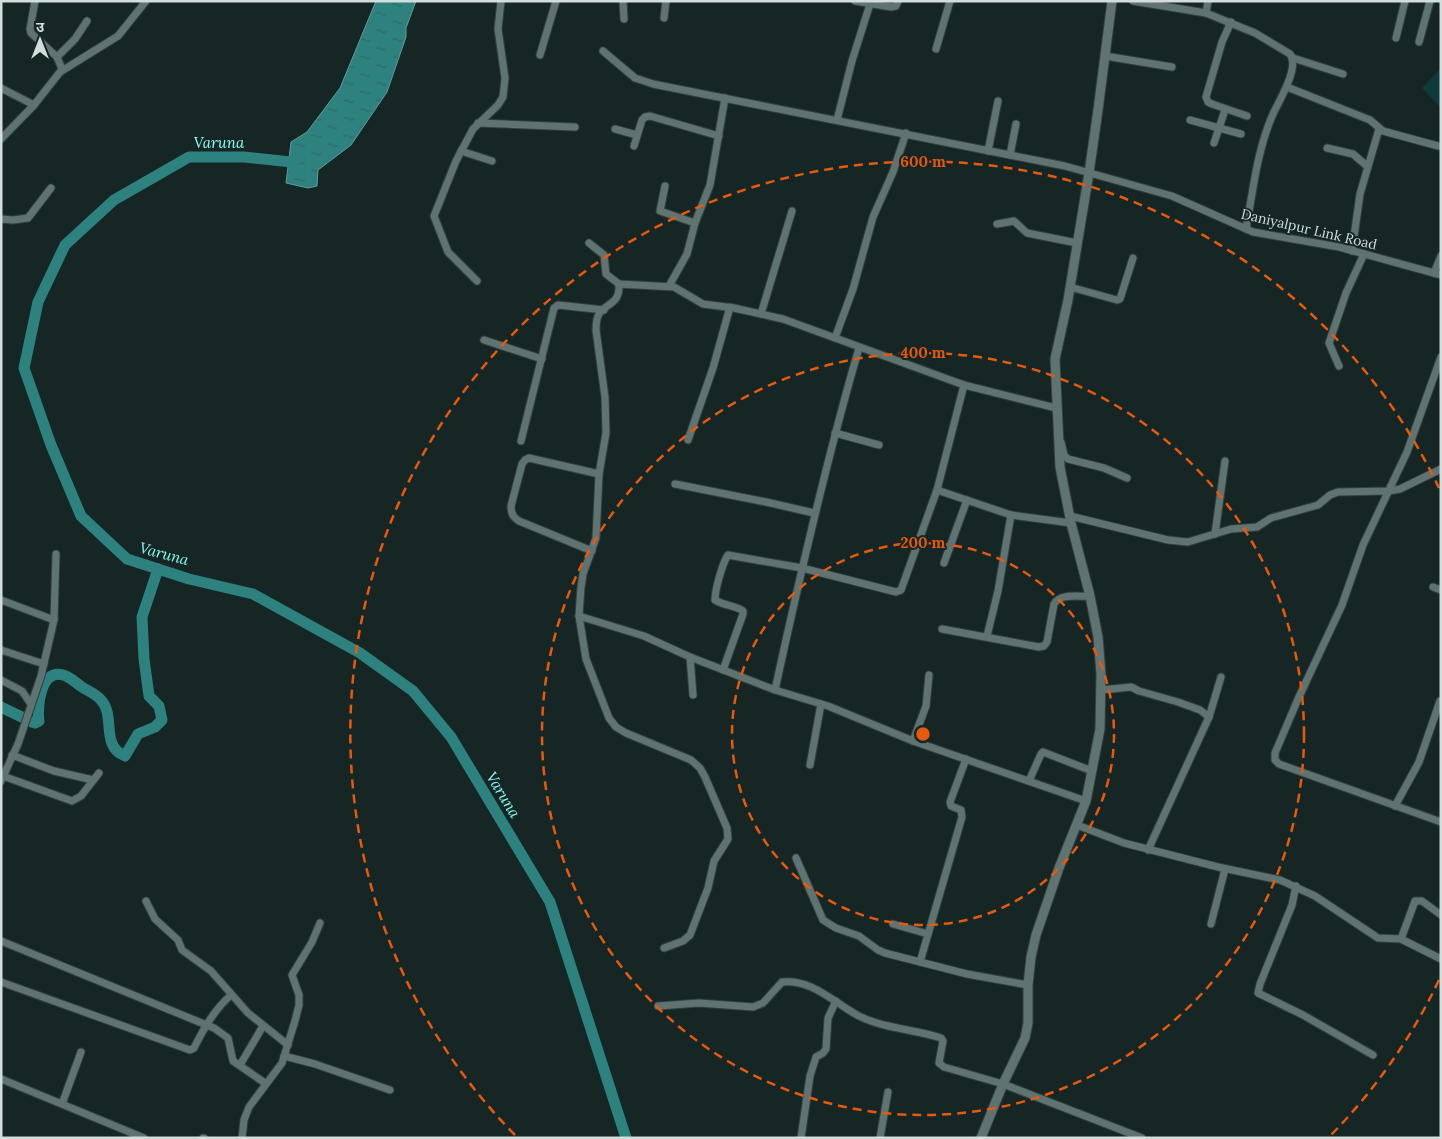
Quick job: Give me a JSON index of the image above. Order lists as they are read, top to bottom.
{
  "streets": {
    "street": ["Daniyalpur Link Road"]
  },
  "water": ["Varuna"],
  "north": "top",
  "rings": ["600 m", "400 m", "200 m"]
}
